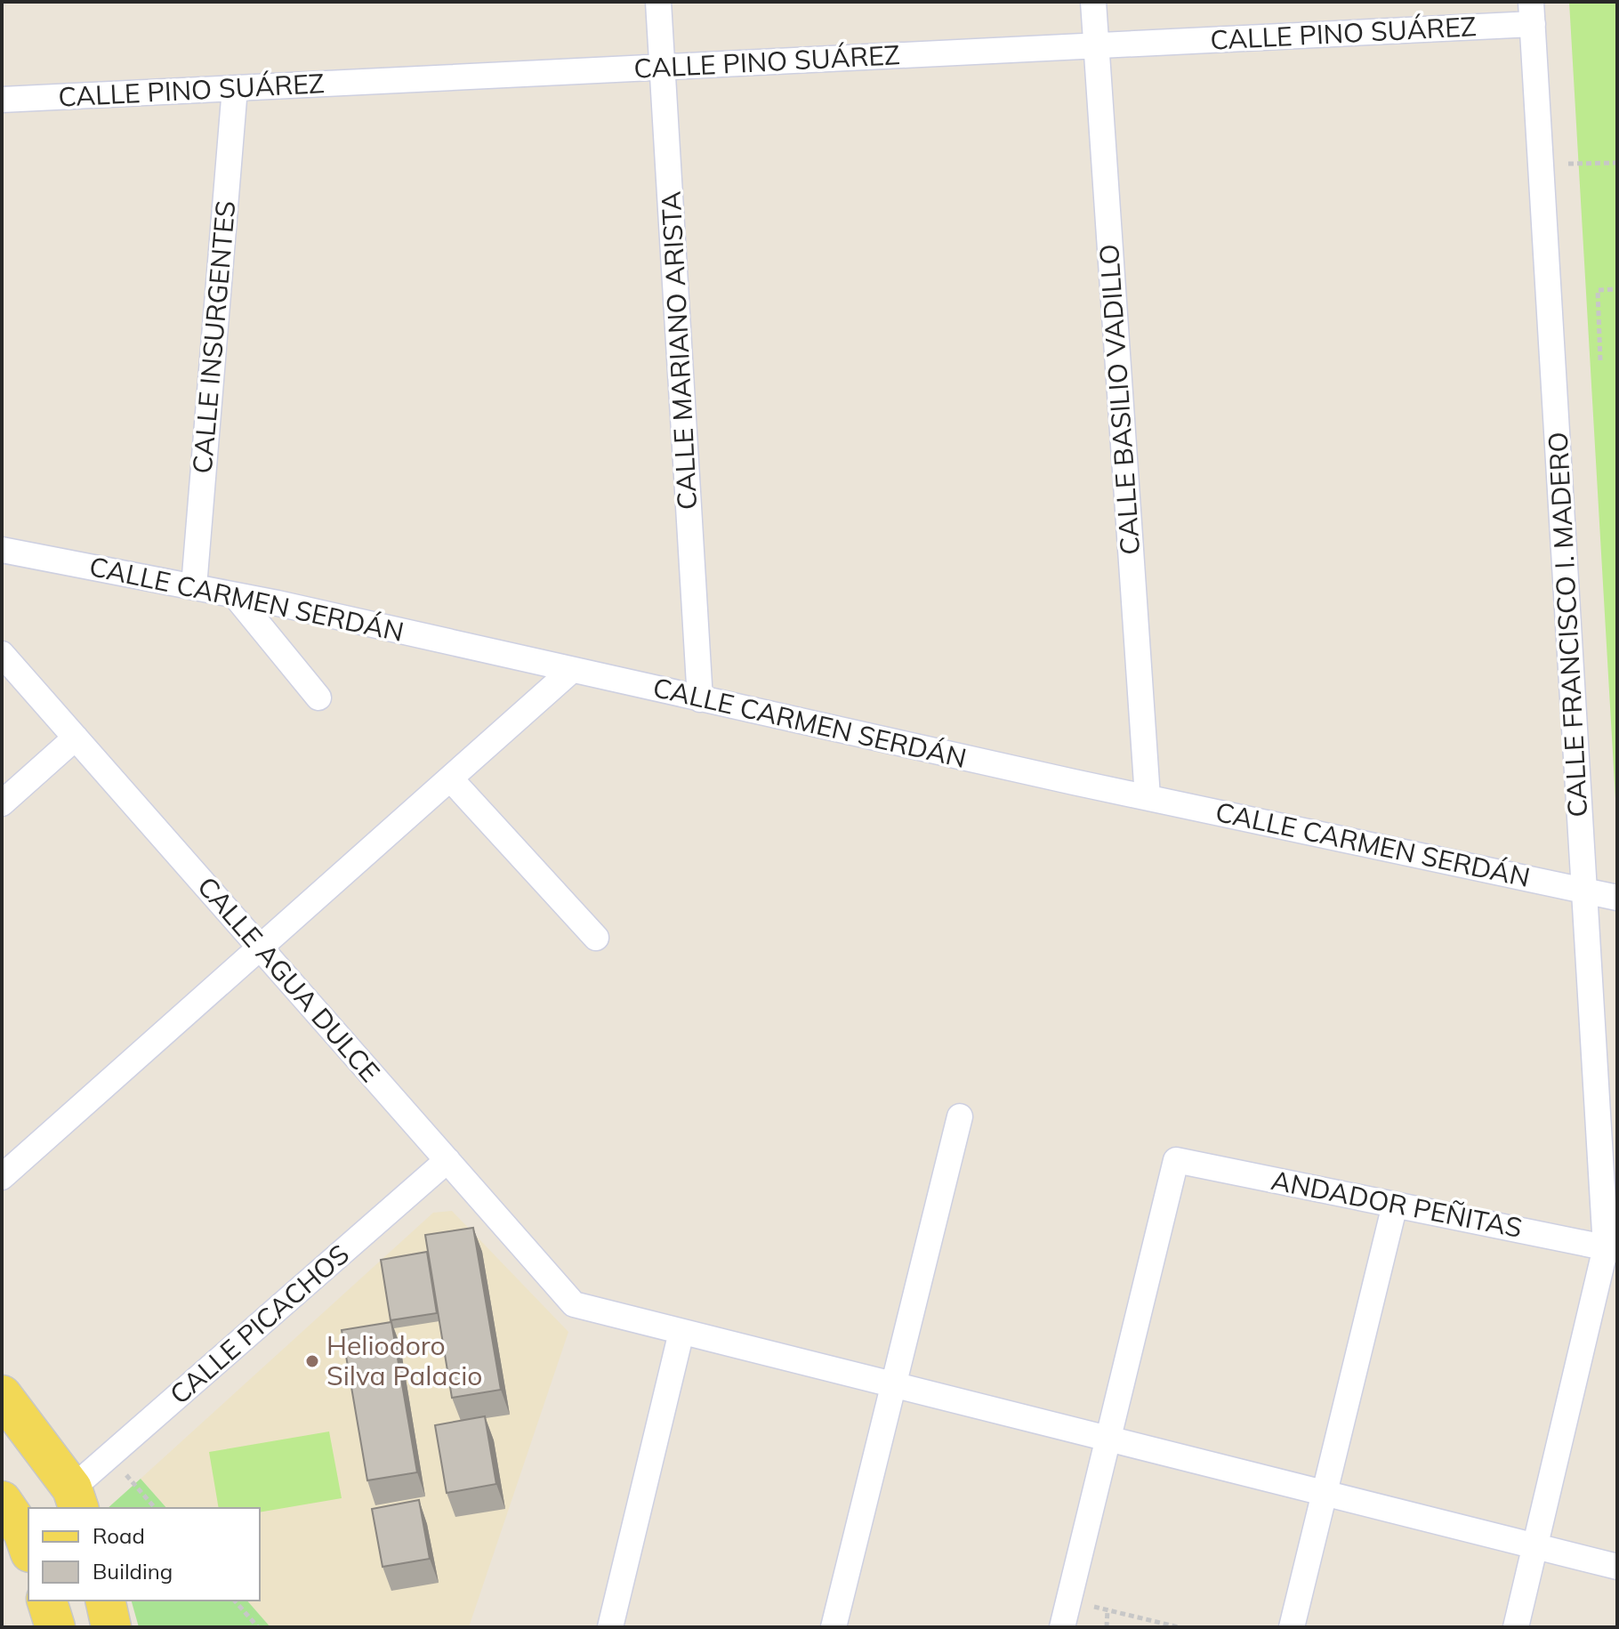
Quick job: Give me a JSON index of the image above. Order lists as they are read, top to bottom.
{
  "streets": {
    "street": [
      "CALLE PINO SUÁREZ",
      "CALLE INSURGENTES",
      "CALLE MARIANO ARISTA",
      "CALLE BASILIO VADILLO",
      "CALLE CARMEN SERDÁN",
      "CALLE FRANCISCO I. MADERO",
      "CALLE AGUA DULCE",
      "ANDADOR PEÑITAS",
      "CALLE PICACHOS"
    ]
  },
  "crossings": [
    ["CALLE PINO SUÁREZ", "CALLE INSURGENTES"],
    ["CALLE PINO SUÁREZ", "CALLE MARIANO ARISTA"],
    ["CALLE PINO SUÁREZ", "CALLE BASILIO VADILLO"],
    ["CALLE PINO SUÁREZ", "CALLE FRANCISCO I. MADERO"],
    ["CALLE INSURGENTES", "CALLE CARMEN SERDÁN"],
    ["CALLE MARIANO ARISTA", "CALLE CARMEN SERDÁN"],
    ["CALLE BASILIO VADILLO", "CALLE CARMEN SERDÁN"],
    ["CALLE CARMEN SERDÁN", "CALLE FRANCISCO I. MADERO"],
    ["CALLE FRANCISCO I. MADERO", "ANDADOR PEÑITAS"],
    ["CALLE AGUA DULCE", "CALLE PICACHOS"]
  ],
  "places": ["Heliodoro Silva Palacio"],
  "legend": ["Road", "Building"]
}
